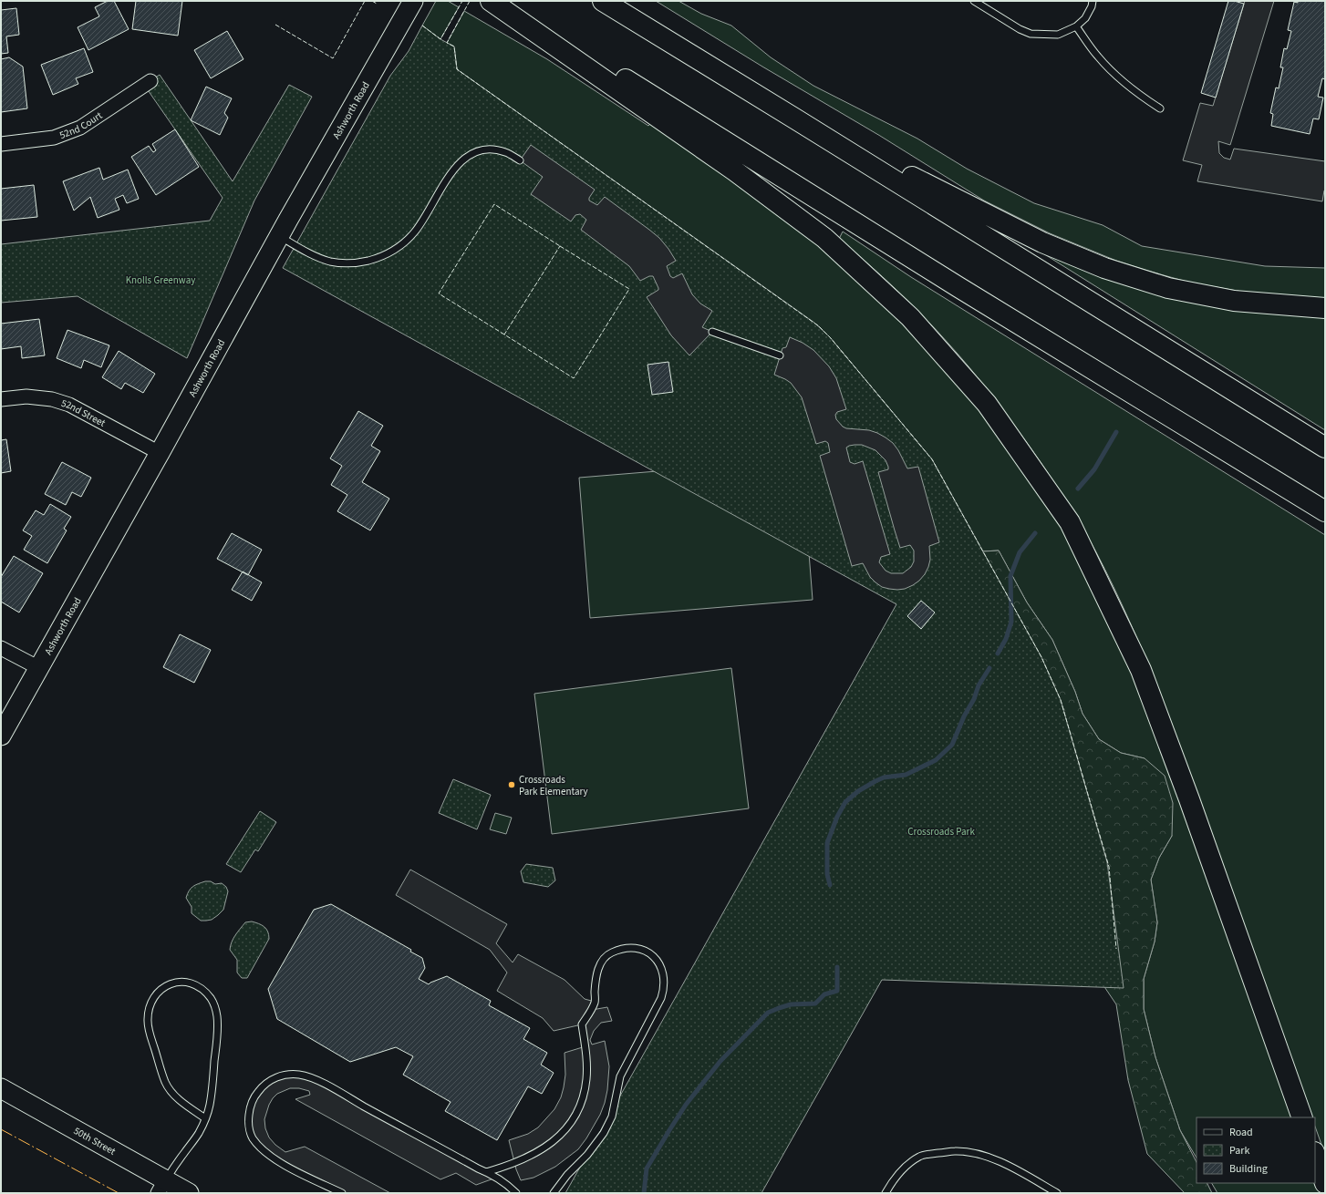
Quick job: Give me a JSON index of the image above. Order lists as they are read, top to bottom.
{
  "streets": {
    "main road": ["Ashworth Road", "50th Street"],
    "street": ["52nd Court", "52nd Street"]
  },
  "crossings": [
    ["Ashworth Road", "52nd Street"]
  ],
  "parks": ["Knolls Greenway", "Crossroads Park"],
  "places": ["Crossroads Park Elementary"],
  "legend": ["Road", "Park", "Building"]
}
